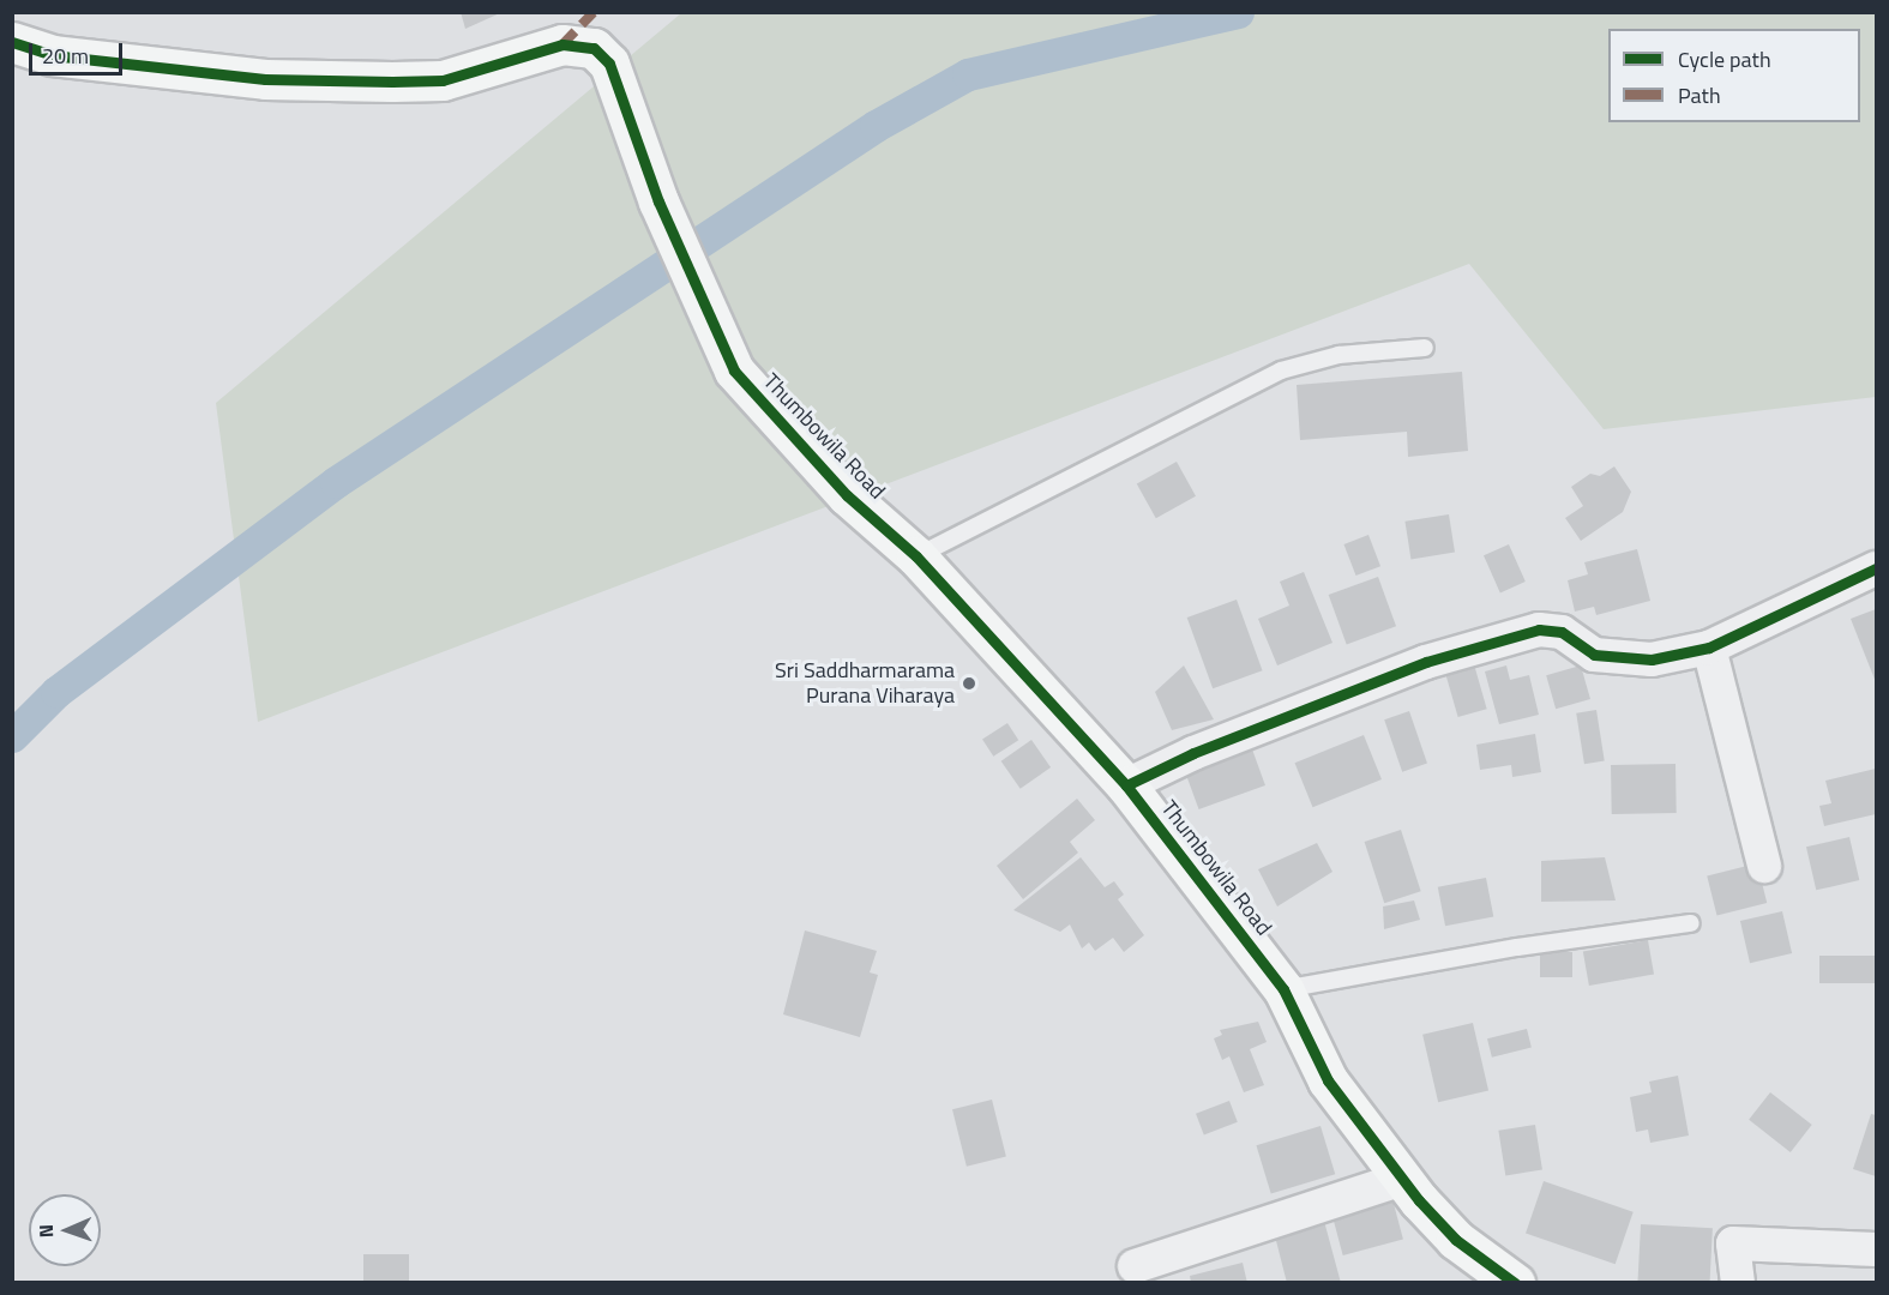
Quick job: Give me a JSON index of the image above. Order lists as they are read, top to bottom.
{
  "streets": {
    "street": ["Thumbowila Road"]
  },
  "places": ["Sri Saddharmarama Purana Viharaya"],
  "legend": ["Cycle path", "Path"],
  "scale_bar": "20 m",
  "north": "left"
}
